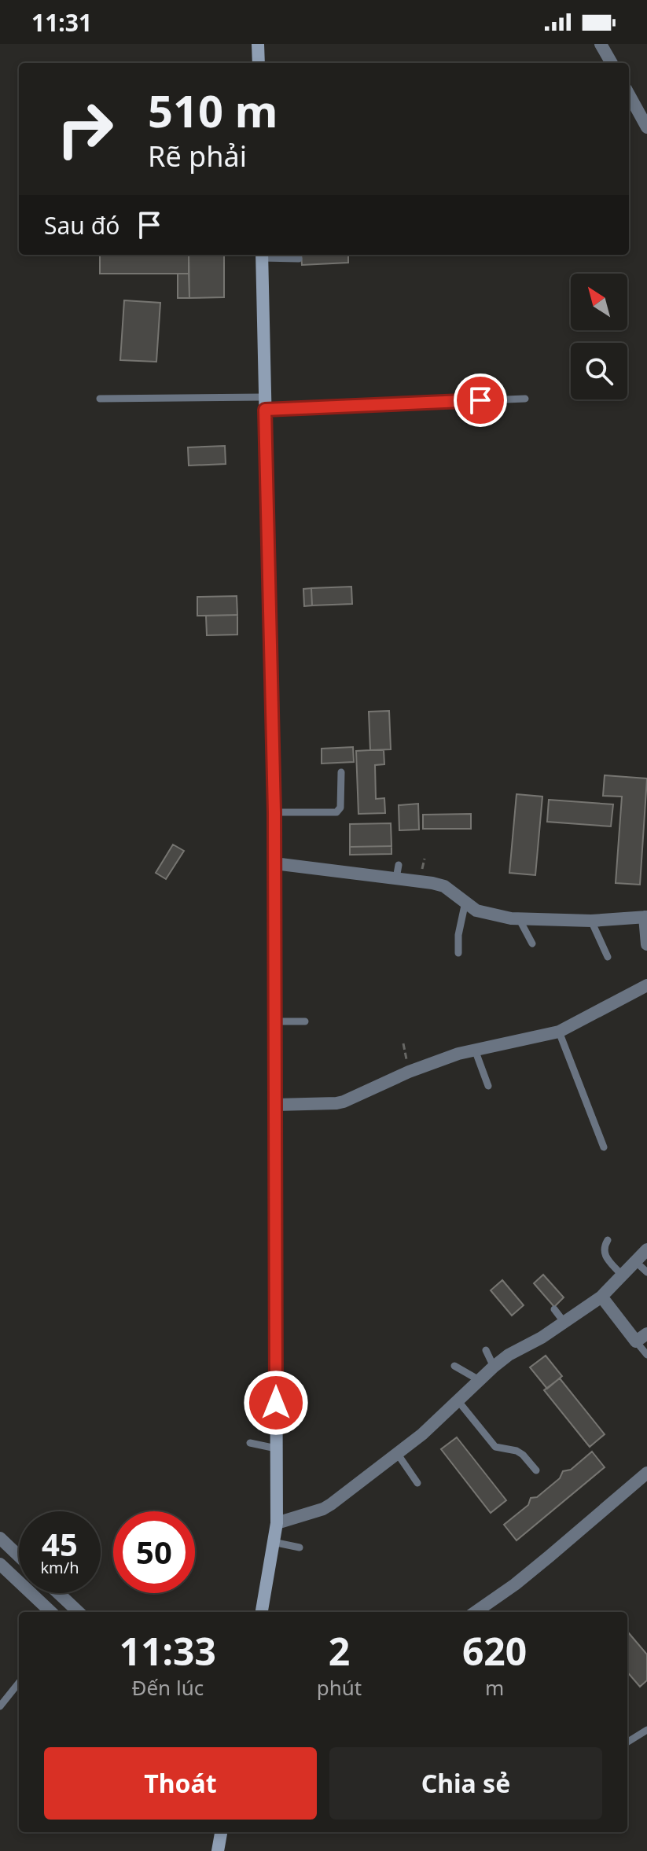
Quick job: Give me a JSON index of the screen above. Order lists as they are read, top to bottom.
{
  "north": "top left",
  "page": {
    "status": "11:31",
    "turn": ["510 m", "Rẽ phải"],
    "then": "Sau đó",
    "speed": "45 km/h",
    "limit": "50",
    "eta": [
      "11:33",
      "Đến lúc",
      "2",
      "phút",
      "620",
      "m"
    ],
    "buttons": ["Thoát", "Chia sẻ"]
  }
}
